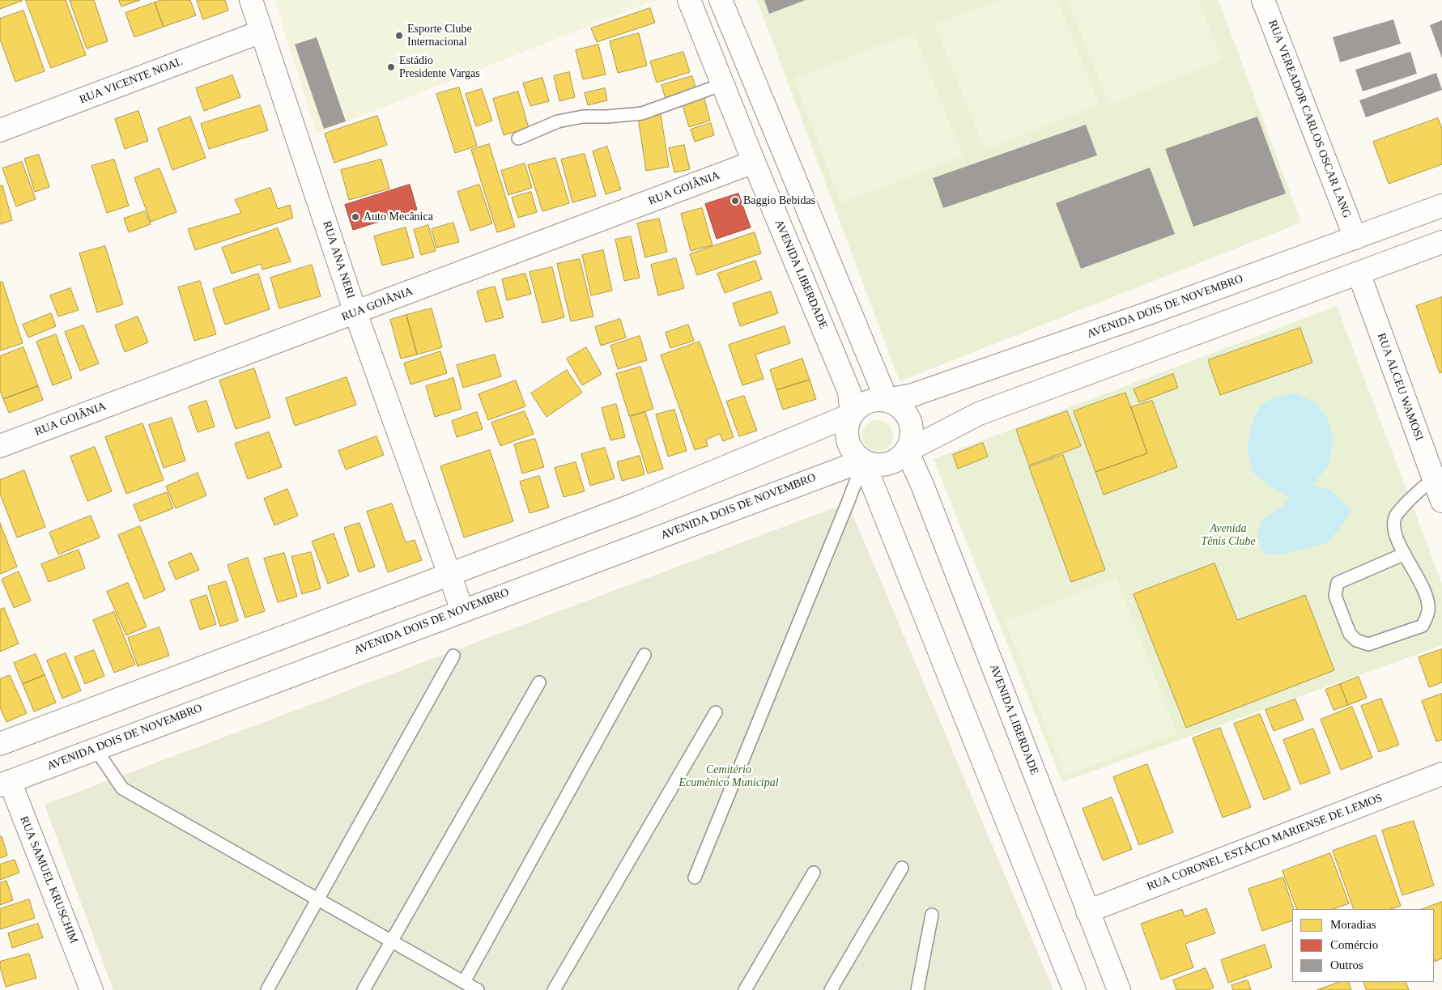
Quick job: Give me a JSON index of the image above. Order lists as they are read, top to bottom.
{
  "streets": {
    "street": [
      "RUA VICENTE NOAL",
      "RUA VEREADOR CARLOS OSCAR LANG",
      "RUA GOIÂNIA",
      "RUA ANA NERI",
      "AVENIDA LIBERDADE",
      "AVENIDA DOIS DE NOVEMBRO",
      "RUA ALCEU WAMOSI",
      "RUA CORONEL ESTÁCIO MARIENSE DE LEMOS",
      "RUA SAMUEL KRUSCHIM"
    ]
  },
  "crossings": [
    ["RUA VICENTE NOAL", "RUA ANA NERI"],
    ["RUA VEREADOR CARLOS OSCAR LANG", "AVENIDA DOIS DE NOVEMBRO"],
    ["RUA VEREADOR CARLOS OSCAR LANG", "RUA ALCEU WAMOSI"],
    ["RUA GOIÂNIA", "RUA ANA NERI"],
    ["RUA GOIÂNIA", "AVENIDA LIBERDADE"],
    ["RUA ANA NERI", "AVENIDA DOIS DE NOVEMBRO"],
    ["AVENIDA LIBERDADE", "AVENIDA DOIS DE NOVEMBRO"],
    ["AVENIDA LIBERDADE", "RUA CORONEL ESTÁCIO MARIENSE DE LEMOS"],
    ["AVENIDA DOIS DE NOVEMBRO", "RUA SAMUEL KRUSCHIM"]
  ],
  "parks": ["Avenida Tênis Clube", "Cemitério Ecumênico Municipal"],
  "places": [
    "Esporte Clube Internacional",
    "Estádio Presidente Vargas",
    "Baggio Bebidas",
    "Auto Mecânica"
  ],
  "legend": ["Moradias", "Comércio", "Outros"]
}
